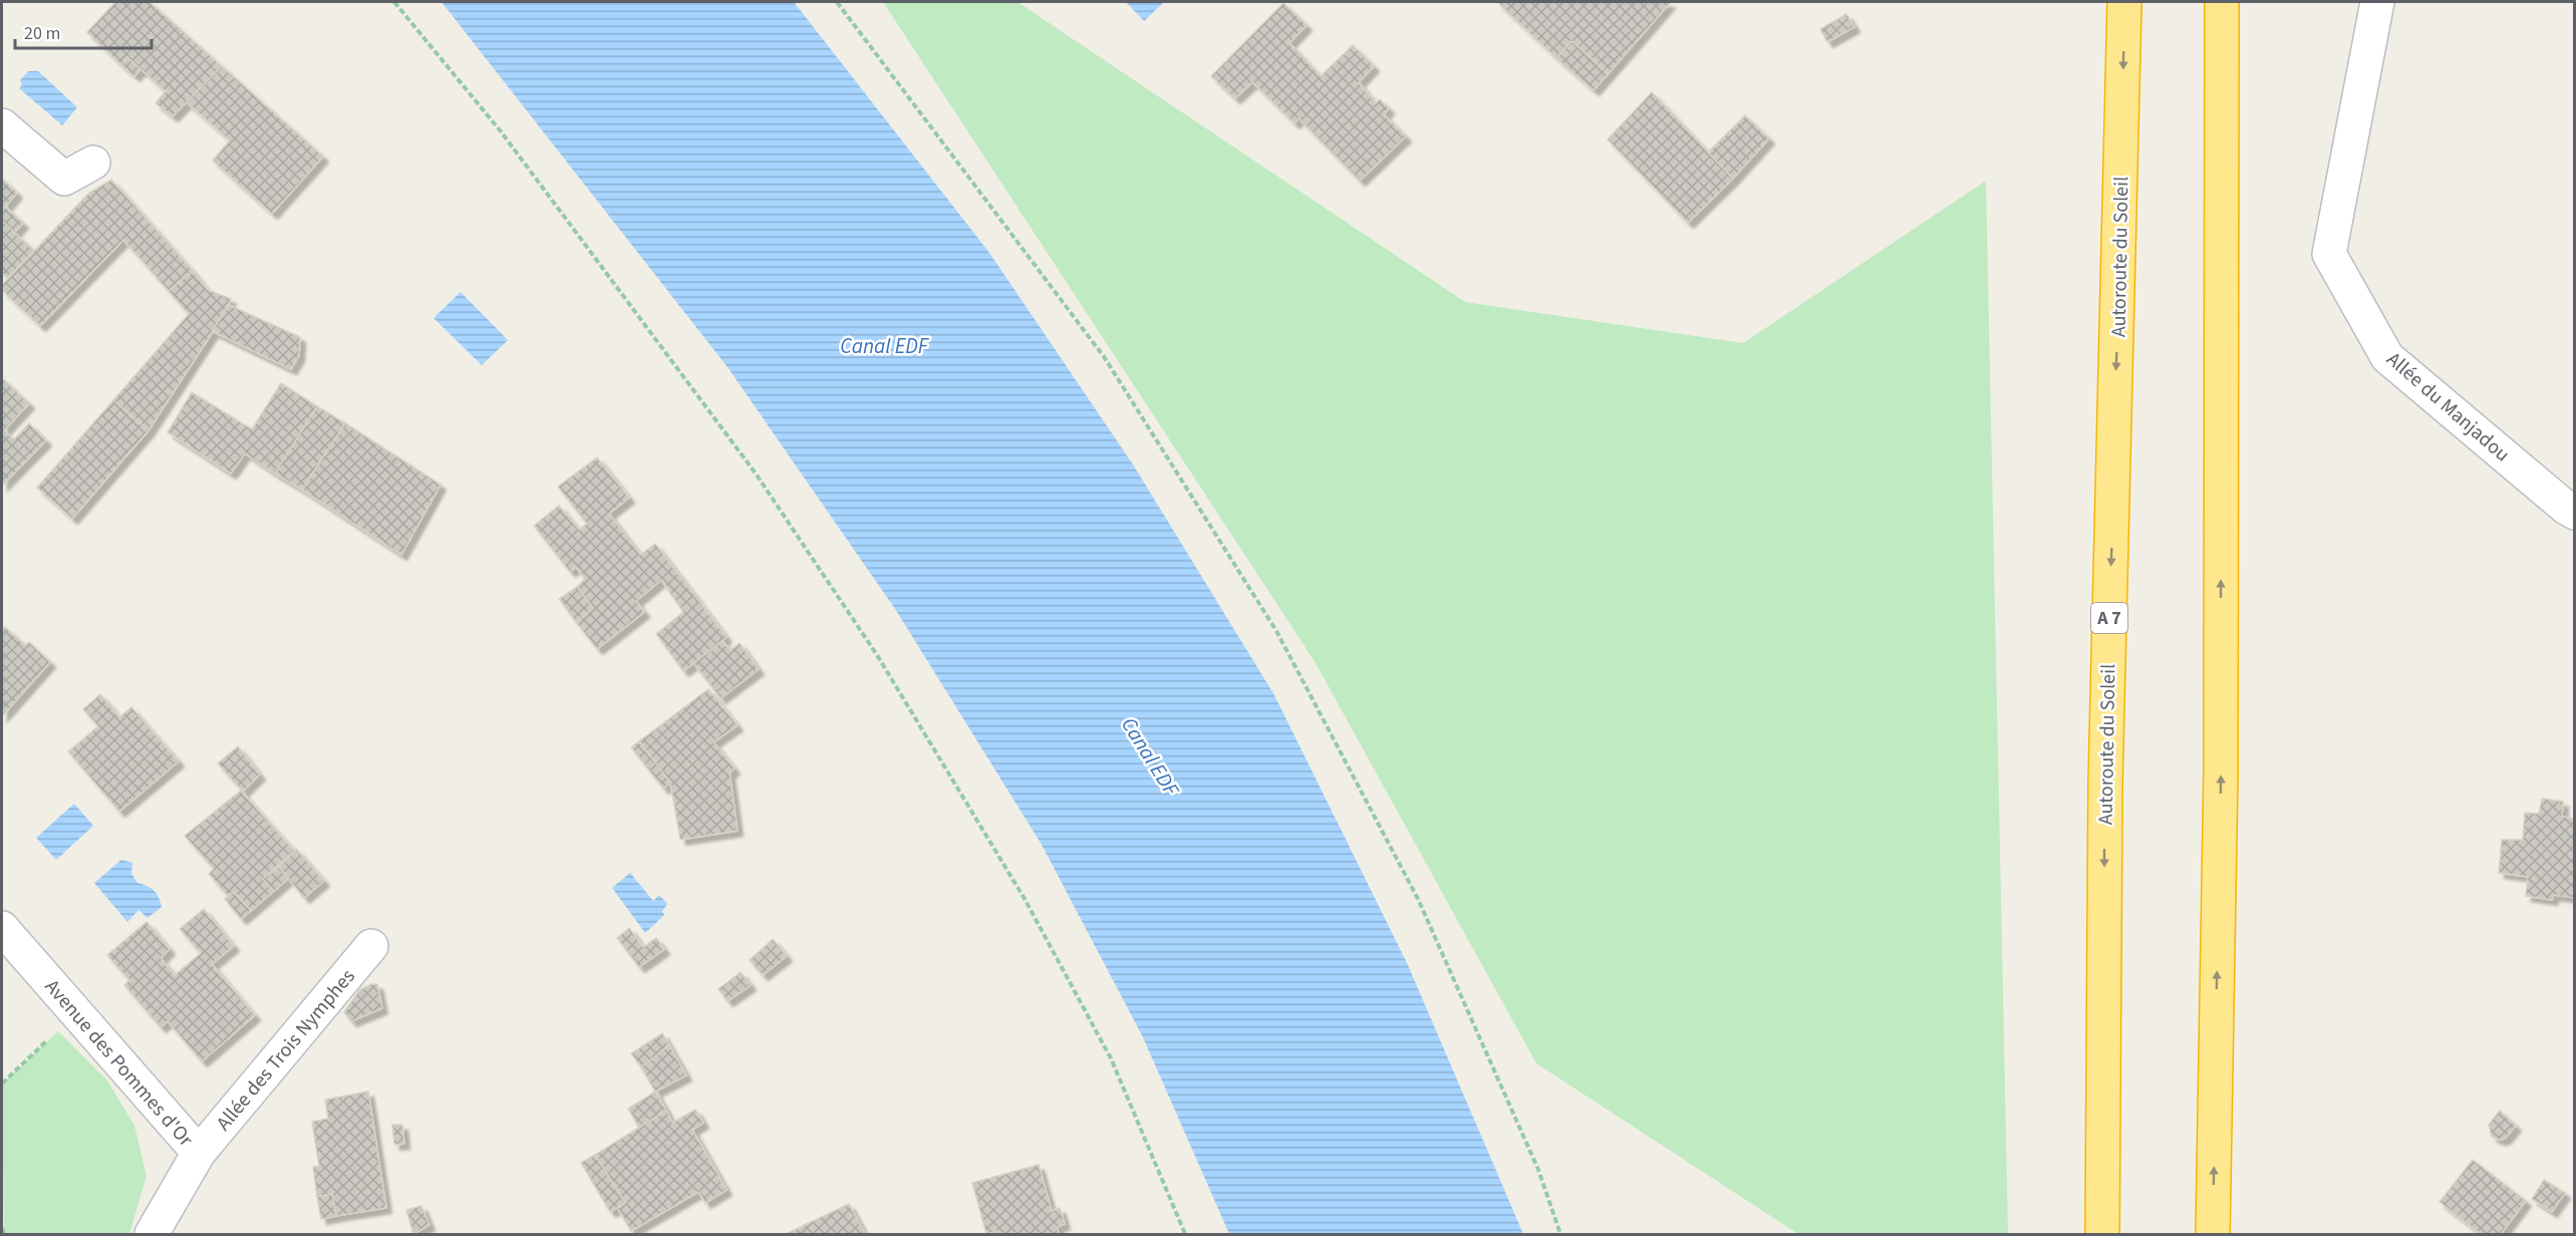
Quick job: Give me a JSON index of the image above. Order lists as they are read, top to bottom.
{
  "streets": {
    "highway": ["Autoroute du Soleil", "A 7"],
    "street": ["Allée du Manjadou", "Allée des Trois Nymphes", "Avenue des Pommes d'Or"]
  },
  "crossings": [
    ["Allée des Trois Nymphes", "Avenue des Pommes d'Or"]
  ],
  "water": ["Canal EDF"],
  "scale_bar": "20 m"
}
